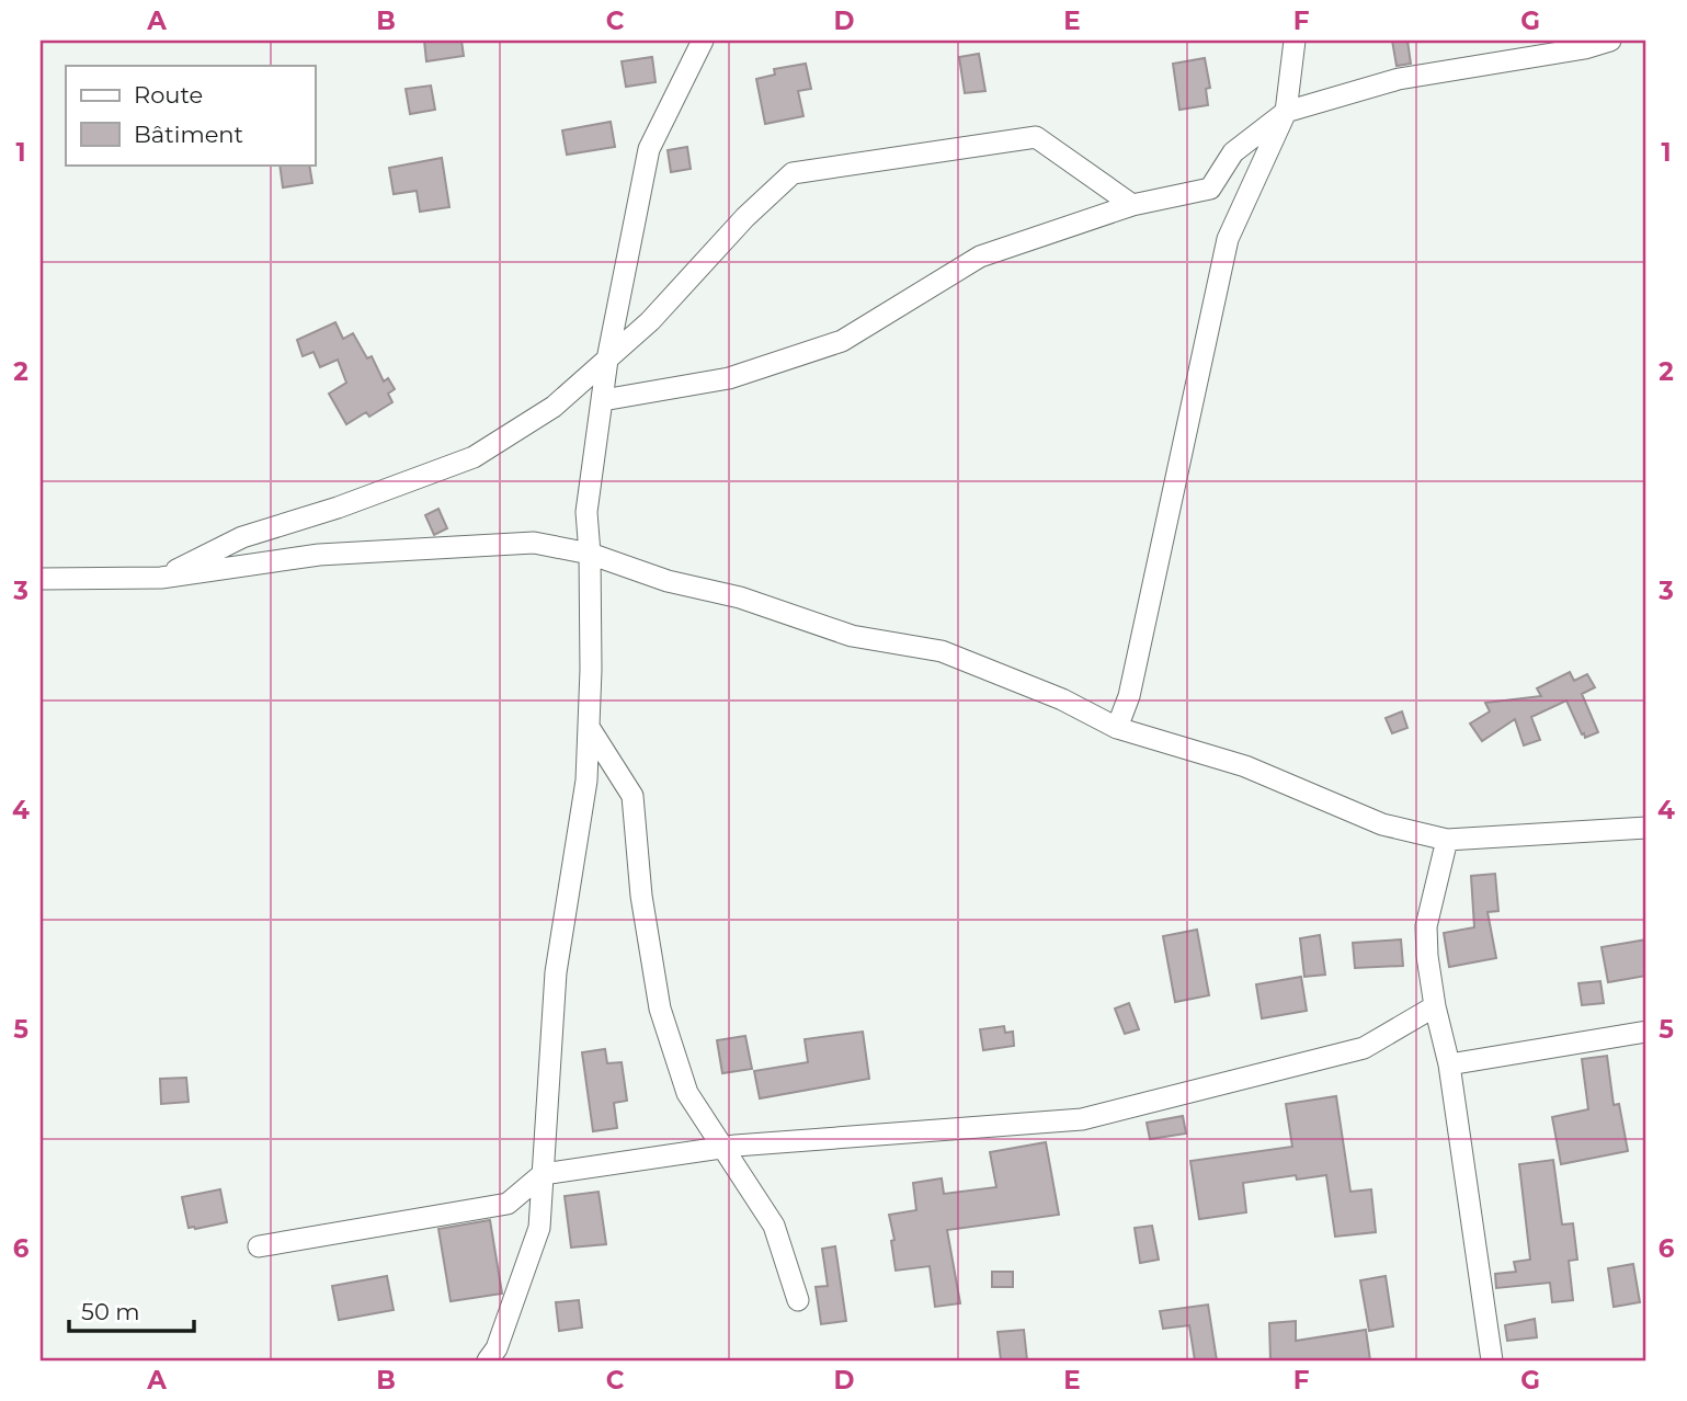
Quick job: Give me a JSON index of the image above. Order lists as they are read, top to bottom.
{
  "legend": ["Route", "Bâtiment"],
  "scale_bar": "50 m",
  "grid": {
    "columns": [
      "A",
      "B",
      "C",
      "D",
      "E",
      "F",
      "G"
    ],
    "rows": [
      "1",
      "2",
      "3",
      "4",
      "5",
      "6"
    ]
  }
}
